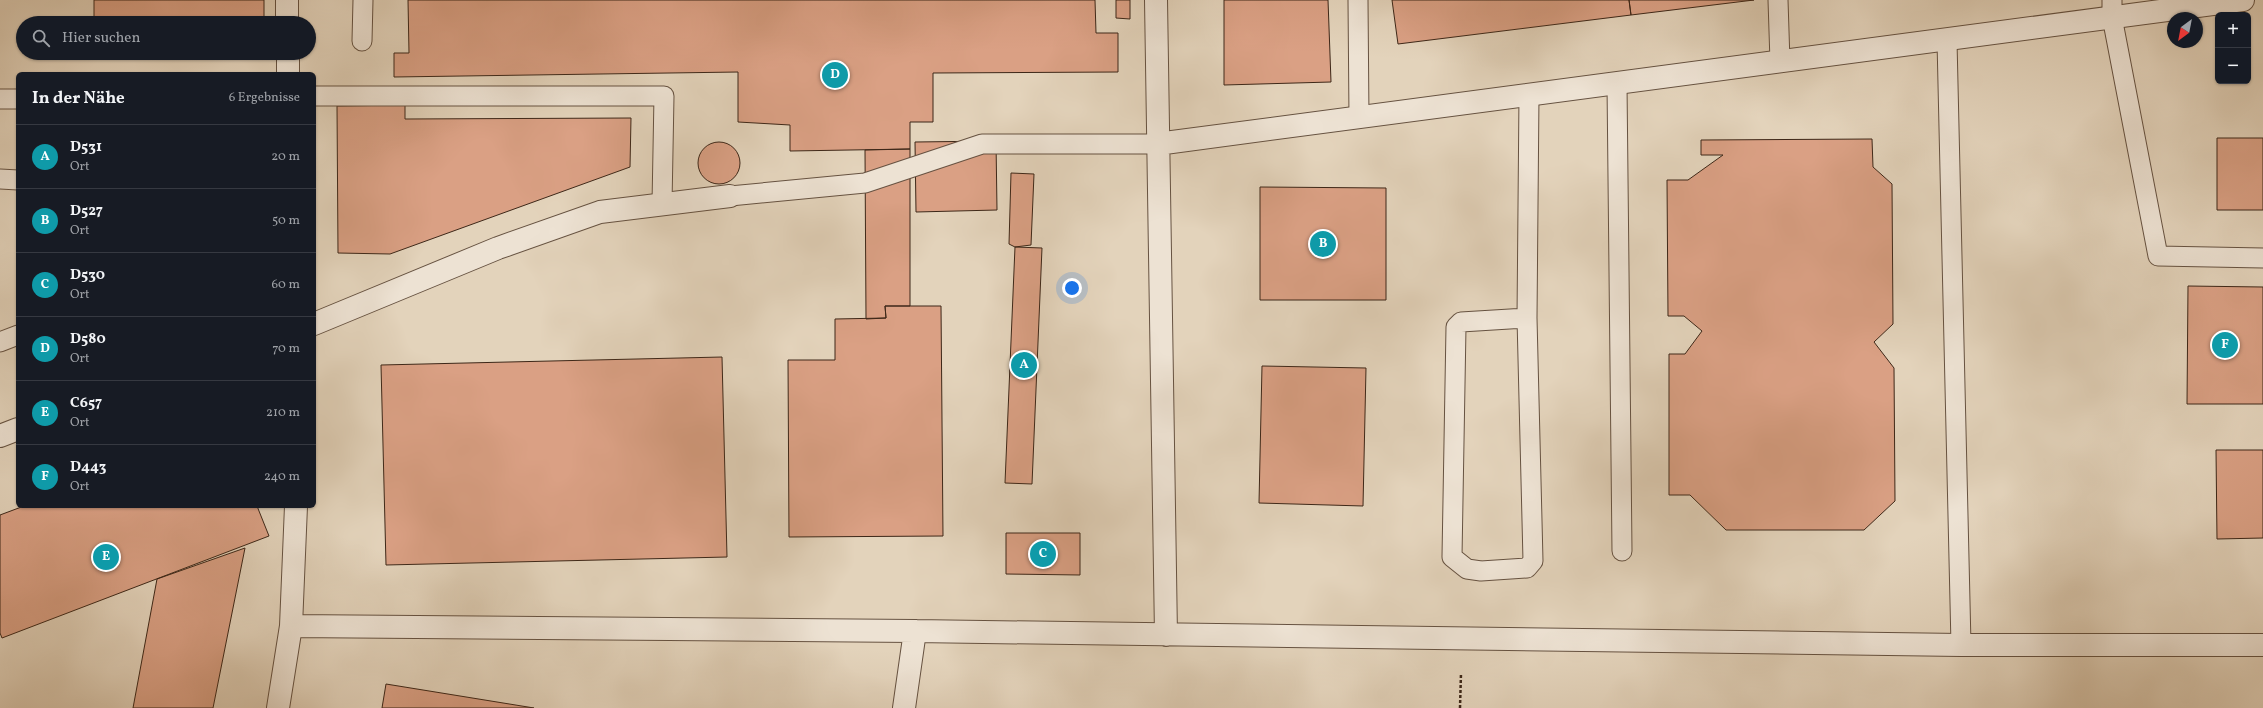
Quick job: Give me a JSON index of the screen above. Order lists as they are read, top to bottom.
{
  "north": "bottom left",
  "page": {
    "map_buttons": ["+", "−"],
    "search": "Hier suchen",
    "pins": [
      "D",
      "B",
      "F",
      "A",
      "C",
      "E"
    ],
    "heading": ["In der Nähe", "6 Ergebnisse"],
    "list": [
      {
        "mark": "A",
        "name": "D531",
        "note": "Ort",
        "value": "20 m"
      },
      {
        "mark": "B",
        "name": "D527",
        "note": "Ort",
        "value": "50 m"
      },
      {
        "mark": "C",
        "name": "D530",
        "note": "Ort",
        "value": "60 m"
      },
      {
        "mark": "D",
        "name": "D580",
        "note": "Ort",
        "value": "70 m"
      },
      {
        "mark": "E",
        "name": "C657",
        "note": "Ort",
        "value": "210 m"
      },
      {
        "mark": "F",
        "name": "D443",
        "note": "Ort",
        "value": "240 m"
      }
    ]
  }
}
